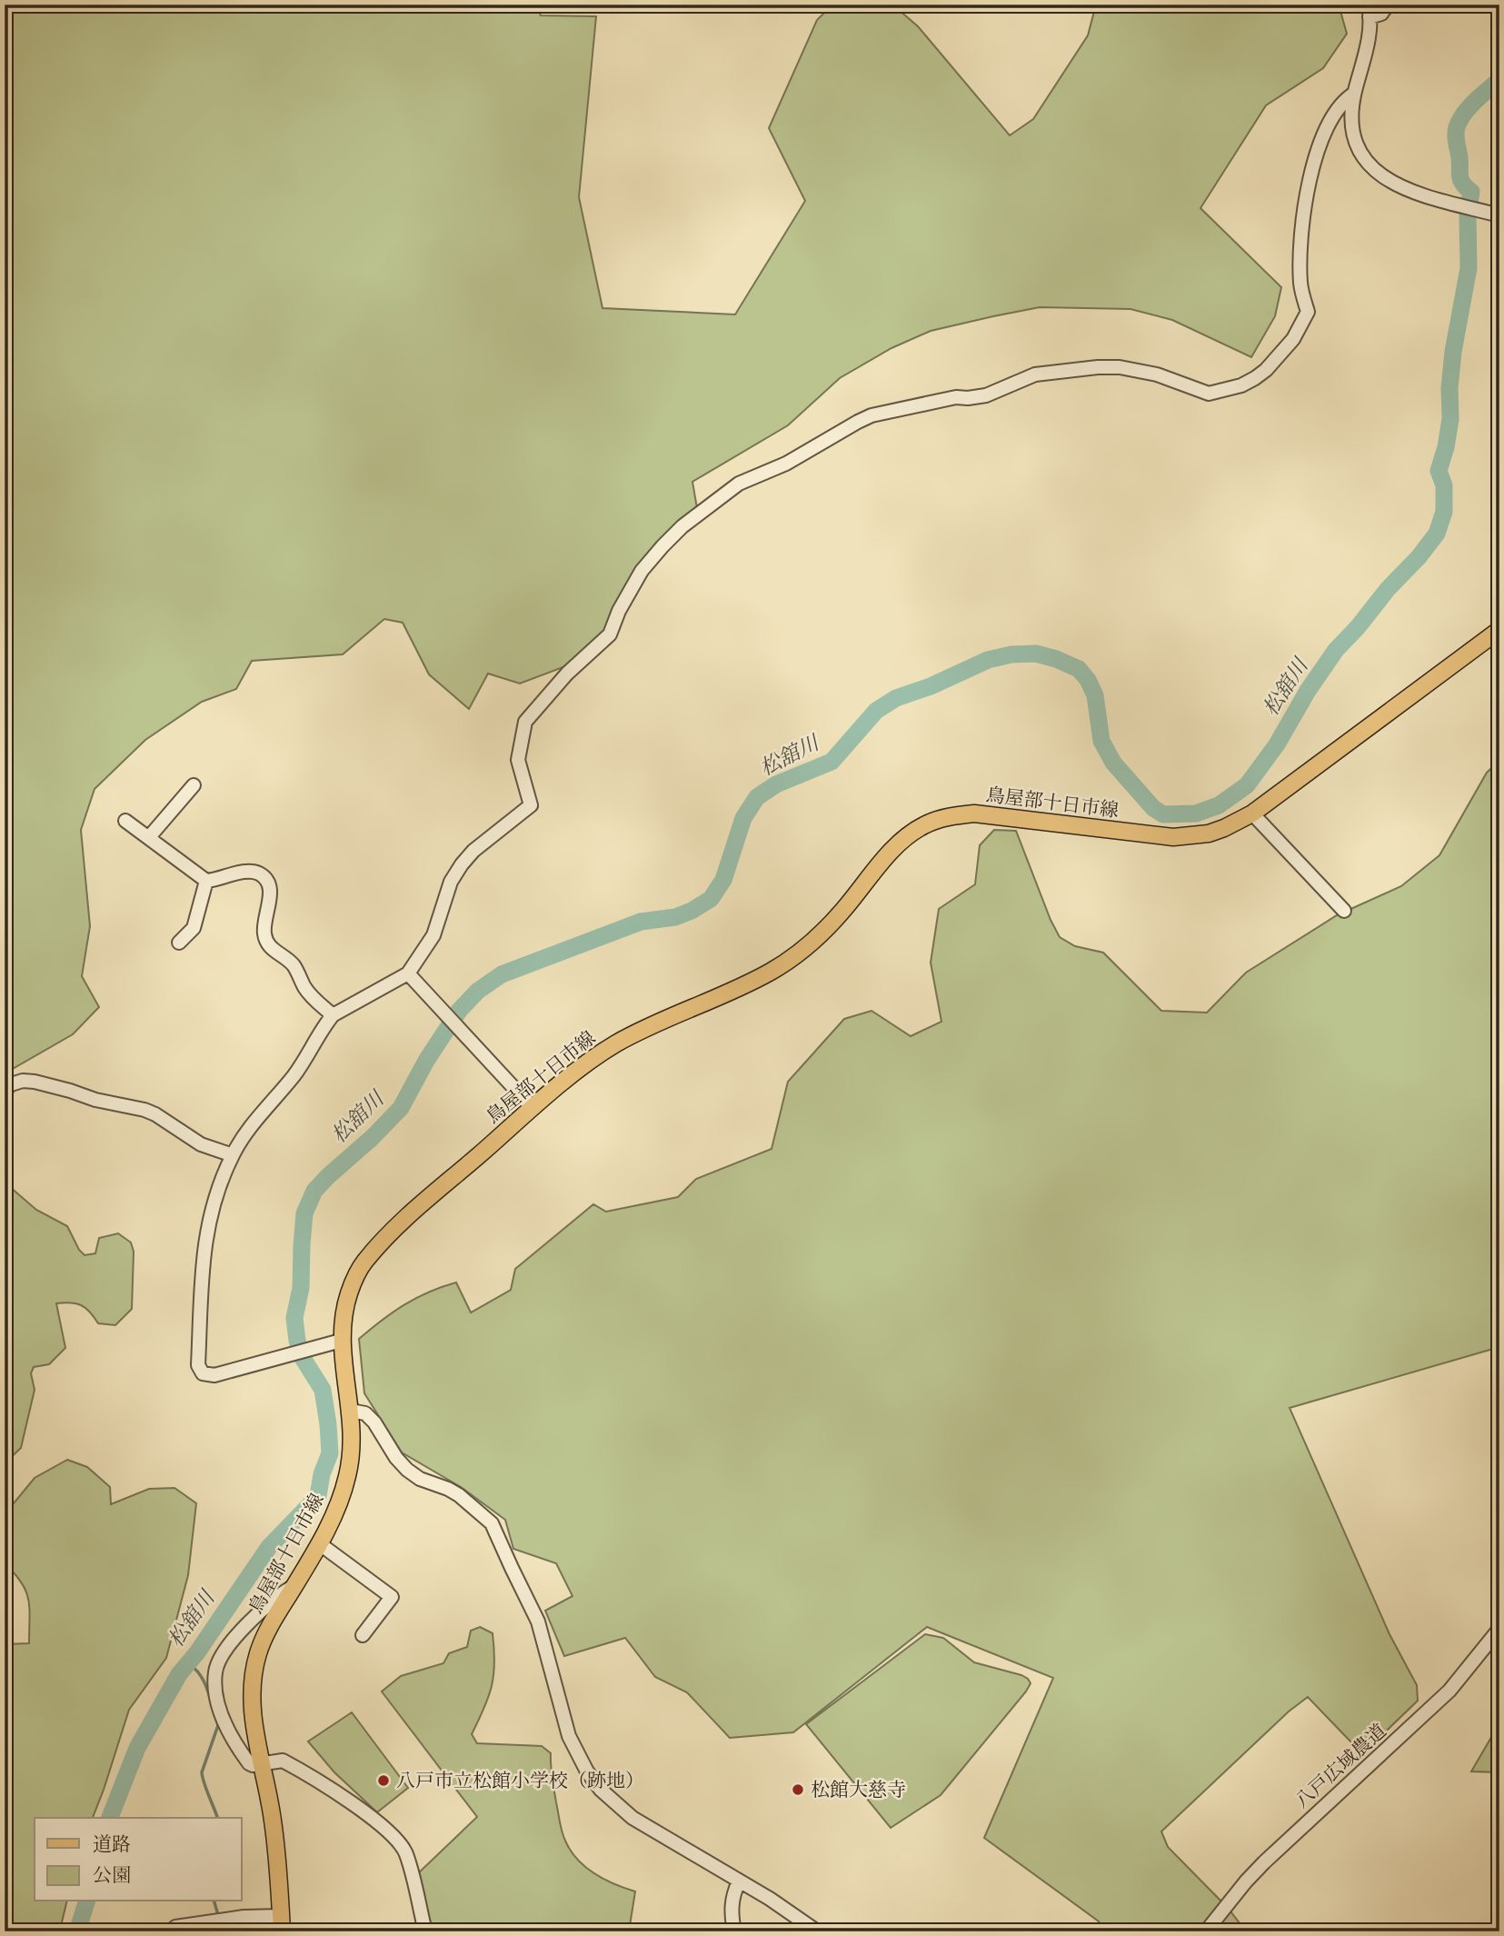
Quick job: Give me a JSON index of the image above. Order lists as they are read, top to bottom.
{
  "streets": {
    "main road": ["鳥屋部十日市線"],
    "street": ["八戸広域農道"]
  },
  "water": ["松舘川"],
  "places": ["八戸市立松館小学校（跡地）", "松館大慈寺"],
  "legend": ["道路", "公園"]
}
